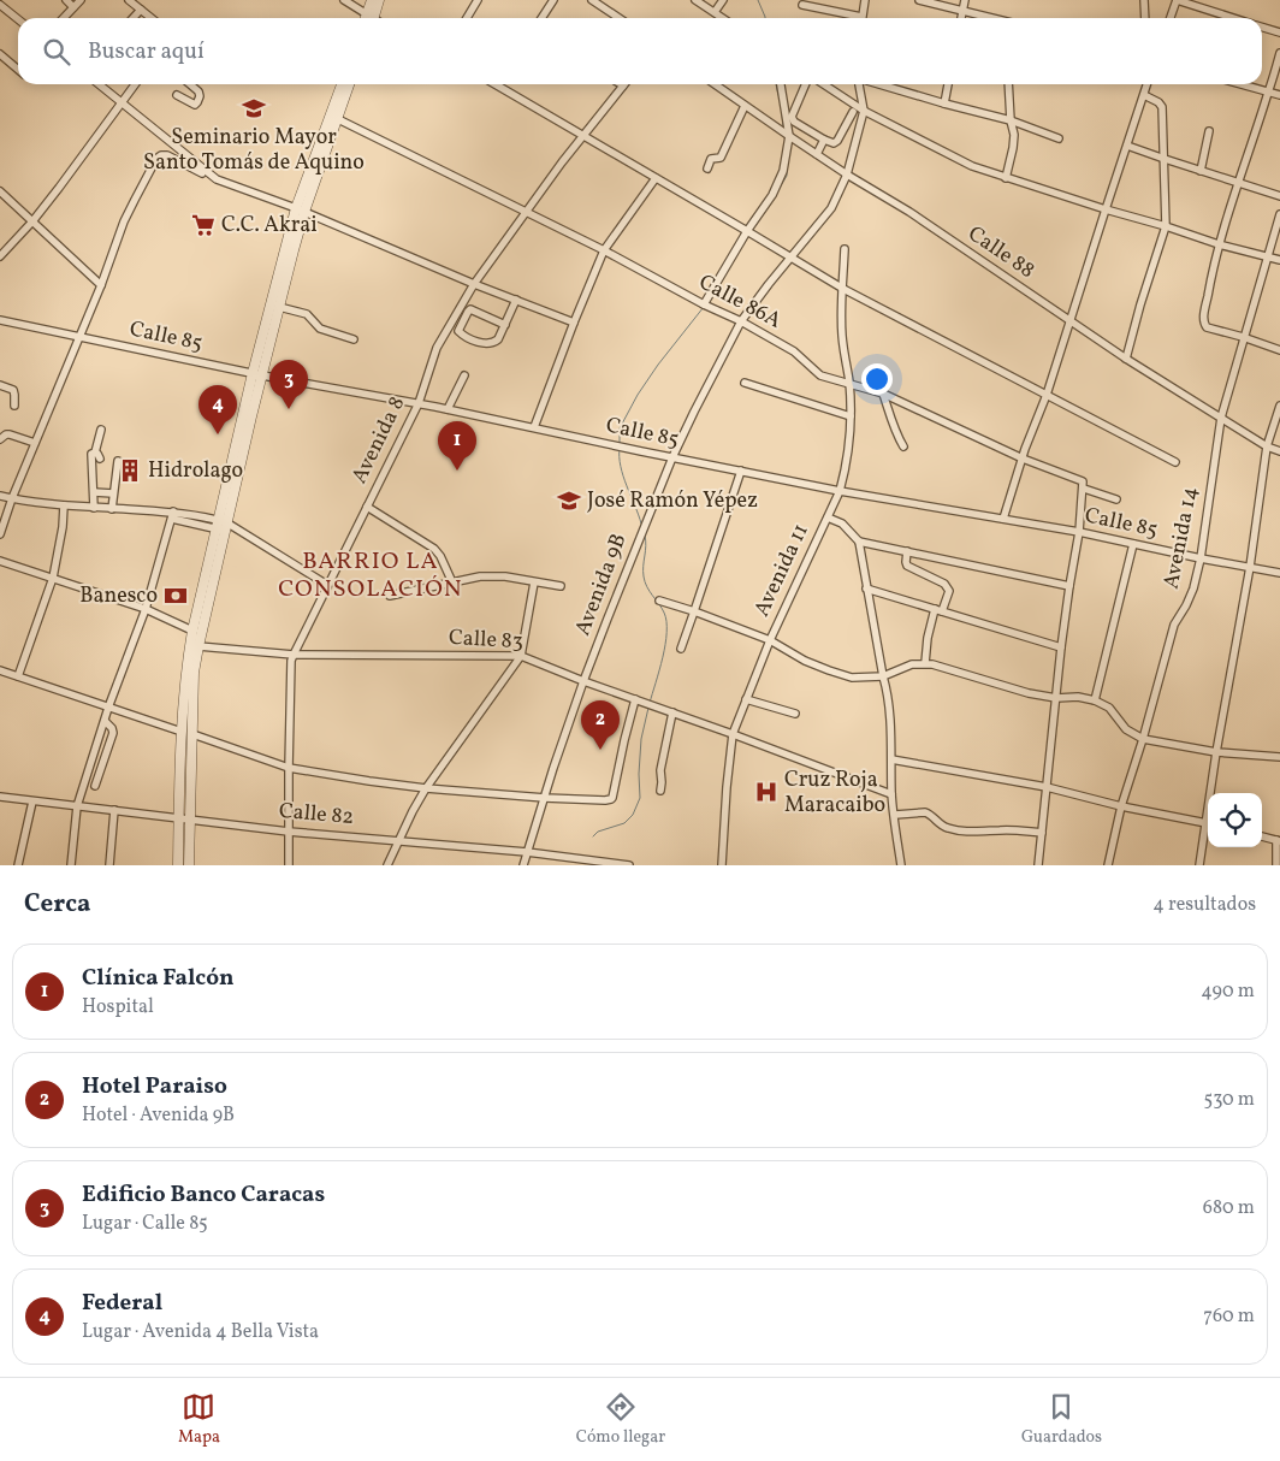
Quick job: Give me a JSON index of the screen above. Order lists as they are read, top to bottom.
{
  "streets": {
    "street": [
      "Calle 88",
      "Calle 86A",
      "Calle 85",
      "Avenida 8",
      "Avenida 14",
      "Avenida 11",
      "Avenida 9B",
      "Calle 83",
      "Calle 82"
    ]
  },
  "crossings": [
    ["Calle 88", "Avenida 14"],
    ["Calle 88", "Avenida 9B"],
    ["Calle 86A", "Avenida 8"],
    ["Calle 86A", "Avenida 11"],
    ["Calle 86A", "Avenida 9B"],
    ["Calle 85", "Avenida 8"],
    ["Calle 85", "Avenida 14"],
    ["Calle 85", "Avenida 11"],
    ["Calle 85", "Avenida 9B"],
    ["Avenida 8", "Calle 83"],
    ["Avenida 8", "Calle 82"],
    ["Avenida 11", "Calle 83"],
    ["Avenida 9B", "Calle 83"],
    ["Avenida 9B", "Calle 82"]
  ],
  "districts": ["BARRIO LA CONSOLACIÓN"],
  "places": {
    "school or university": ["Seminario Mayor Santo Tomás de Aquino", "José Ramón Yépez"],
    "supermarket": ["C.C. Akrai"],
    "building": ["Hidrolago"],
    "bank": ["Banesco"],
    "hospital": ["Cruz Roja Maracaibo"]
  },
  "page": {
    "search": "Buscar aquí",
    "pins": [
      "3",
      "4",
      "1",
      "2"
    ],
    "heading": ["Cerca", "4 resultados"],
    "list": [
      {
        "mark": "1",
        "name": "Clínica Falcón",
        "note": "Hospital",
        "value": "490 m"
      },
      {
        "mark": "2",
        "name": "Hotel Paraiso",
        "note": "Hotel · Avenida 9B",
        "value": "530 m"
      },
      {
        "mark": "3",
        "name": "Edificio Banco Caracas",
        "note": "Lugar · Calle 85",
        "value": "680 m"
      },
      {
        "mark": "4",
        "name": "Federal",
        "note": "Lugar · Avenida 4 Bella Vista",
        "value": "760 m"
      }
    ],
    "nav": ["Mapa", "Cómo llegar", "Guardados"]
  }
}
